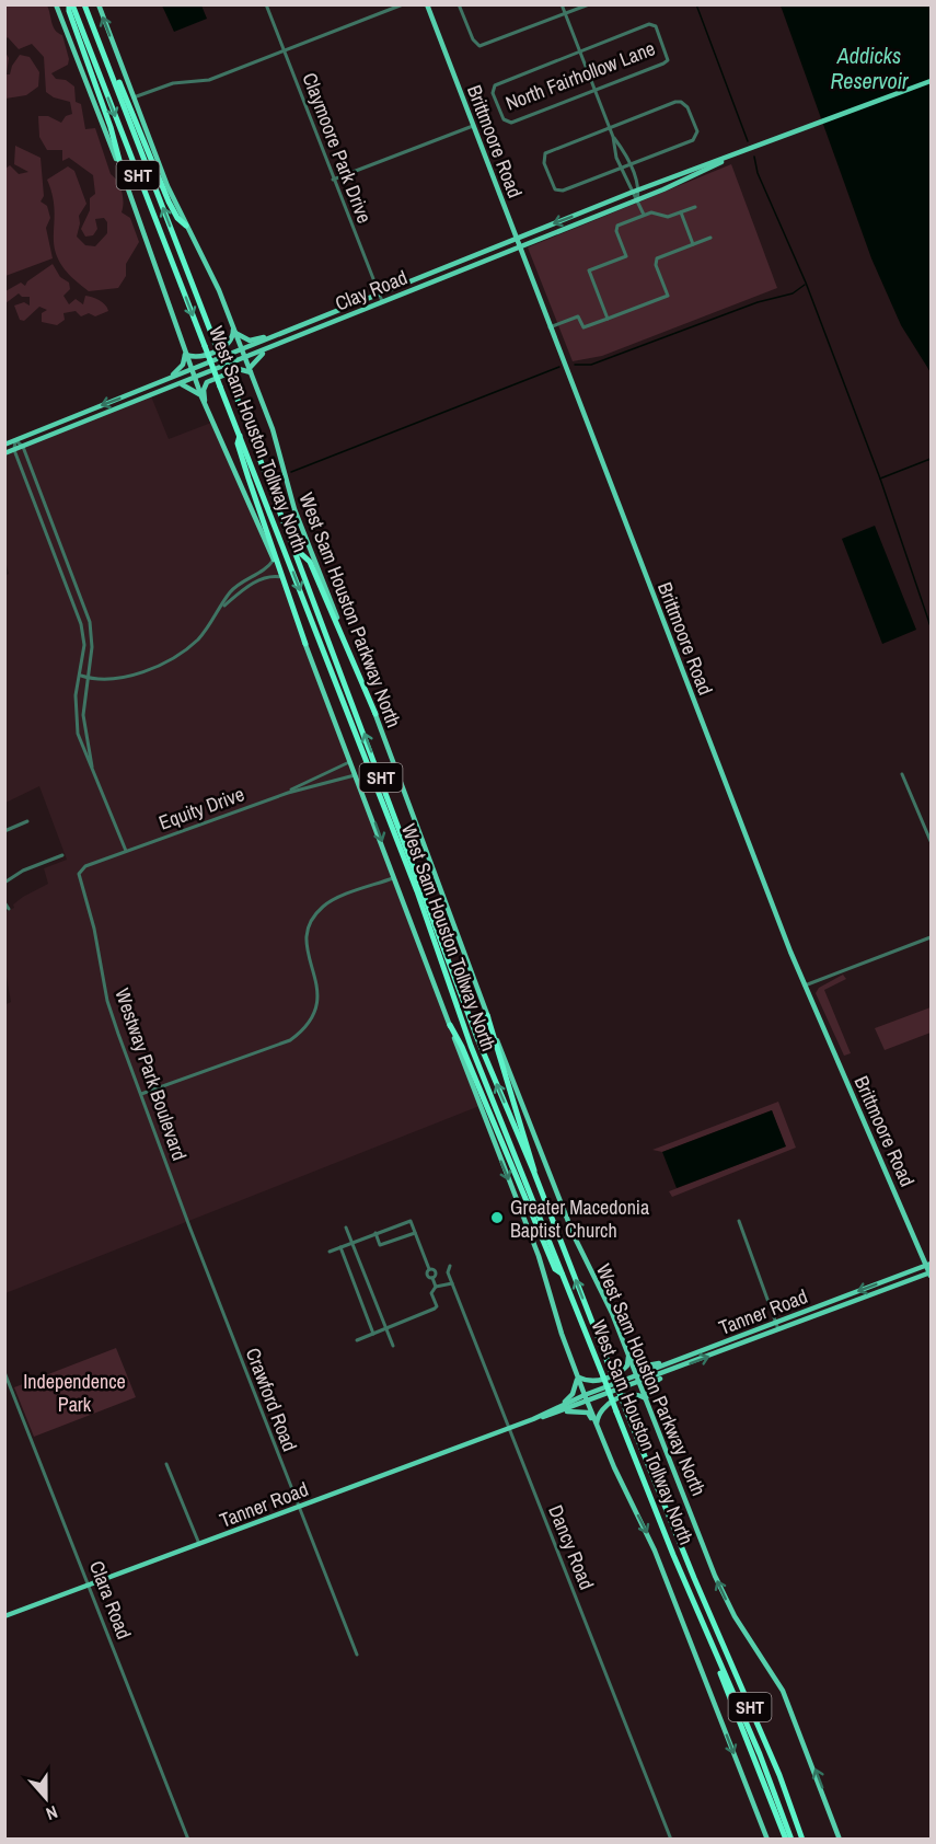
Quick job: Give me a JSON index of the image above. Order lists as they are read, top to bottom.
{
  "streets": {
    "highway": ["SHT", "West Sam Houston Tollway North"],
    "main road": [
      "Brittmoore Road",
      "Clay Road",
      "West Sam Houston Parkway North",
      "Tanner Road"
    ],
    "street": [
      "North Fairhollow Lane",
      "Claymoore Park Drive",
      "Equity Drive",
      "Westway Park Boulevard",
      "Crawford Road",
      "Dancy Road",
      "Clara Road"
    ]
  },
  "crossings": [
    ["Brittmoore Road", "Clay Road"],
    ["Brittmoore Road", "Tanner Road"],
    ["Claymoore Park Drive", "Clay Road"],
    ["SHT", "West Sam Houston Tollway North"],
    ["Clay Road", "West Sam Houston Parkway North"],
    ["West Sam Houston Parkway North", "Tanner Road"],
    ["Equity Drive", "Westway Park Boulevard"],
    ["Westway Park Boulevard", "Crawford Road"],
    ["Tanner Road", "Crawford Road"],
    ["Tanner Road", "Dancy Road"],
    ["Tanner Road", "Clara Road"]
  ],
  "water": ["Addicks Reservoir"],
  "parks": ["Independence Park"],
  "places": ["Greater Macedonia Baptist Church"],
  "north": "bottom"
}
